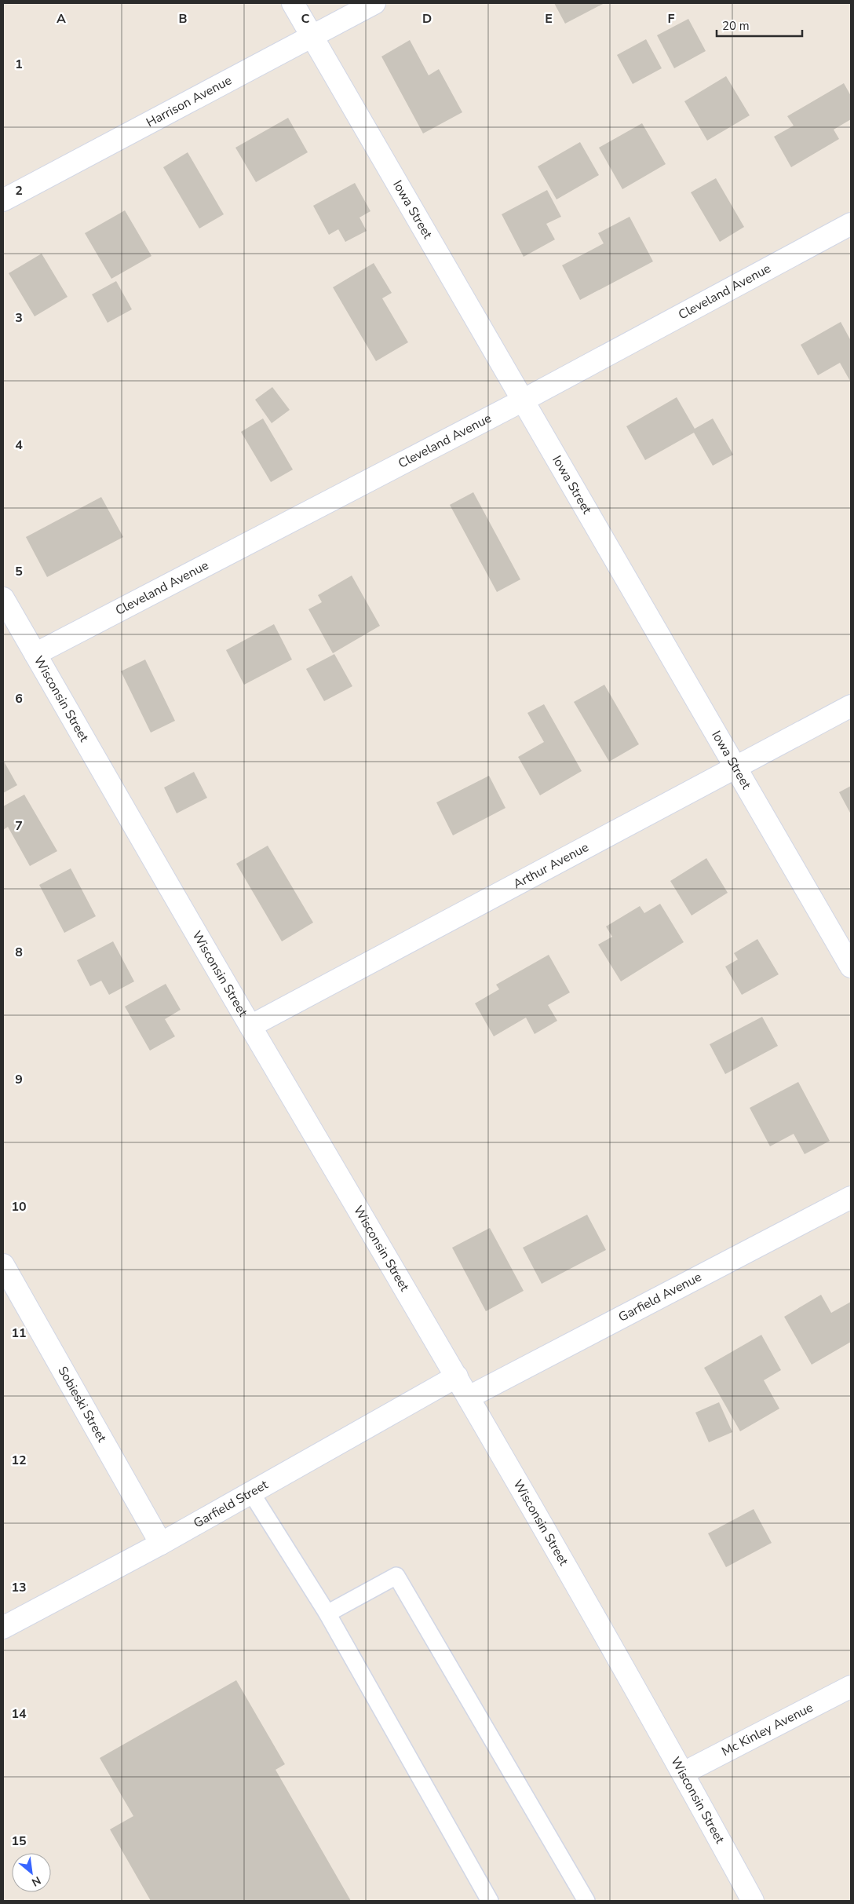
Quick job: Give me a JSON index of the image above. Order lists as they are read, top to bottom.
{
  "streets": {
    "street": [
      "Harrison Avenue",
      "Iowa Street",
      "Cleveland Avenue",
      "Wisconsin Street",
      "Arthur Avenue",
      "Garfield Avenue",
      "Sobieski Street",
      "Garfield Street",
      "Mc Kinley Avenue"
    ]
  },
  "crossings": [
    ["Harrison Avenue", "Iowa Street"],
    ["Iowa Street", "Cleveland Avenue"],
    ["Iowa Street", "Arthur Avenue"],
    ["Cleveland Avenue", "Wisconsin Street"],
    ["Wisconsin Street", "Arthur Avenue"],
    ["Wisconsin Street", "Garfield Avenue"],
    ["Wisconsin Street", "Garfield Street"],
    ["Wisconsin Street", "Mc Kinley Avenue"],
    ["Sobieski Street", "Garfield Street"]
  ],
  "scale_bar": "20 m",
  "north": "bottom right",
  "grid": {
    "columns": [
      "A",
      "B",
      "C",
      "D",
      "E",
      "F"
    ],
    "rows": [
      "1",
      "2",
      "3",
      "4",
      "5",
      "6",
      "7",
      "8",
      "9",
      "10",
      "11",
      "12",
      "13",
      "14",
      "15"
    ]
  }
}
